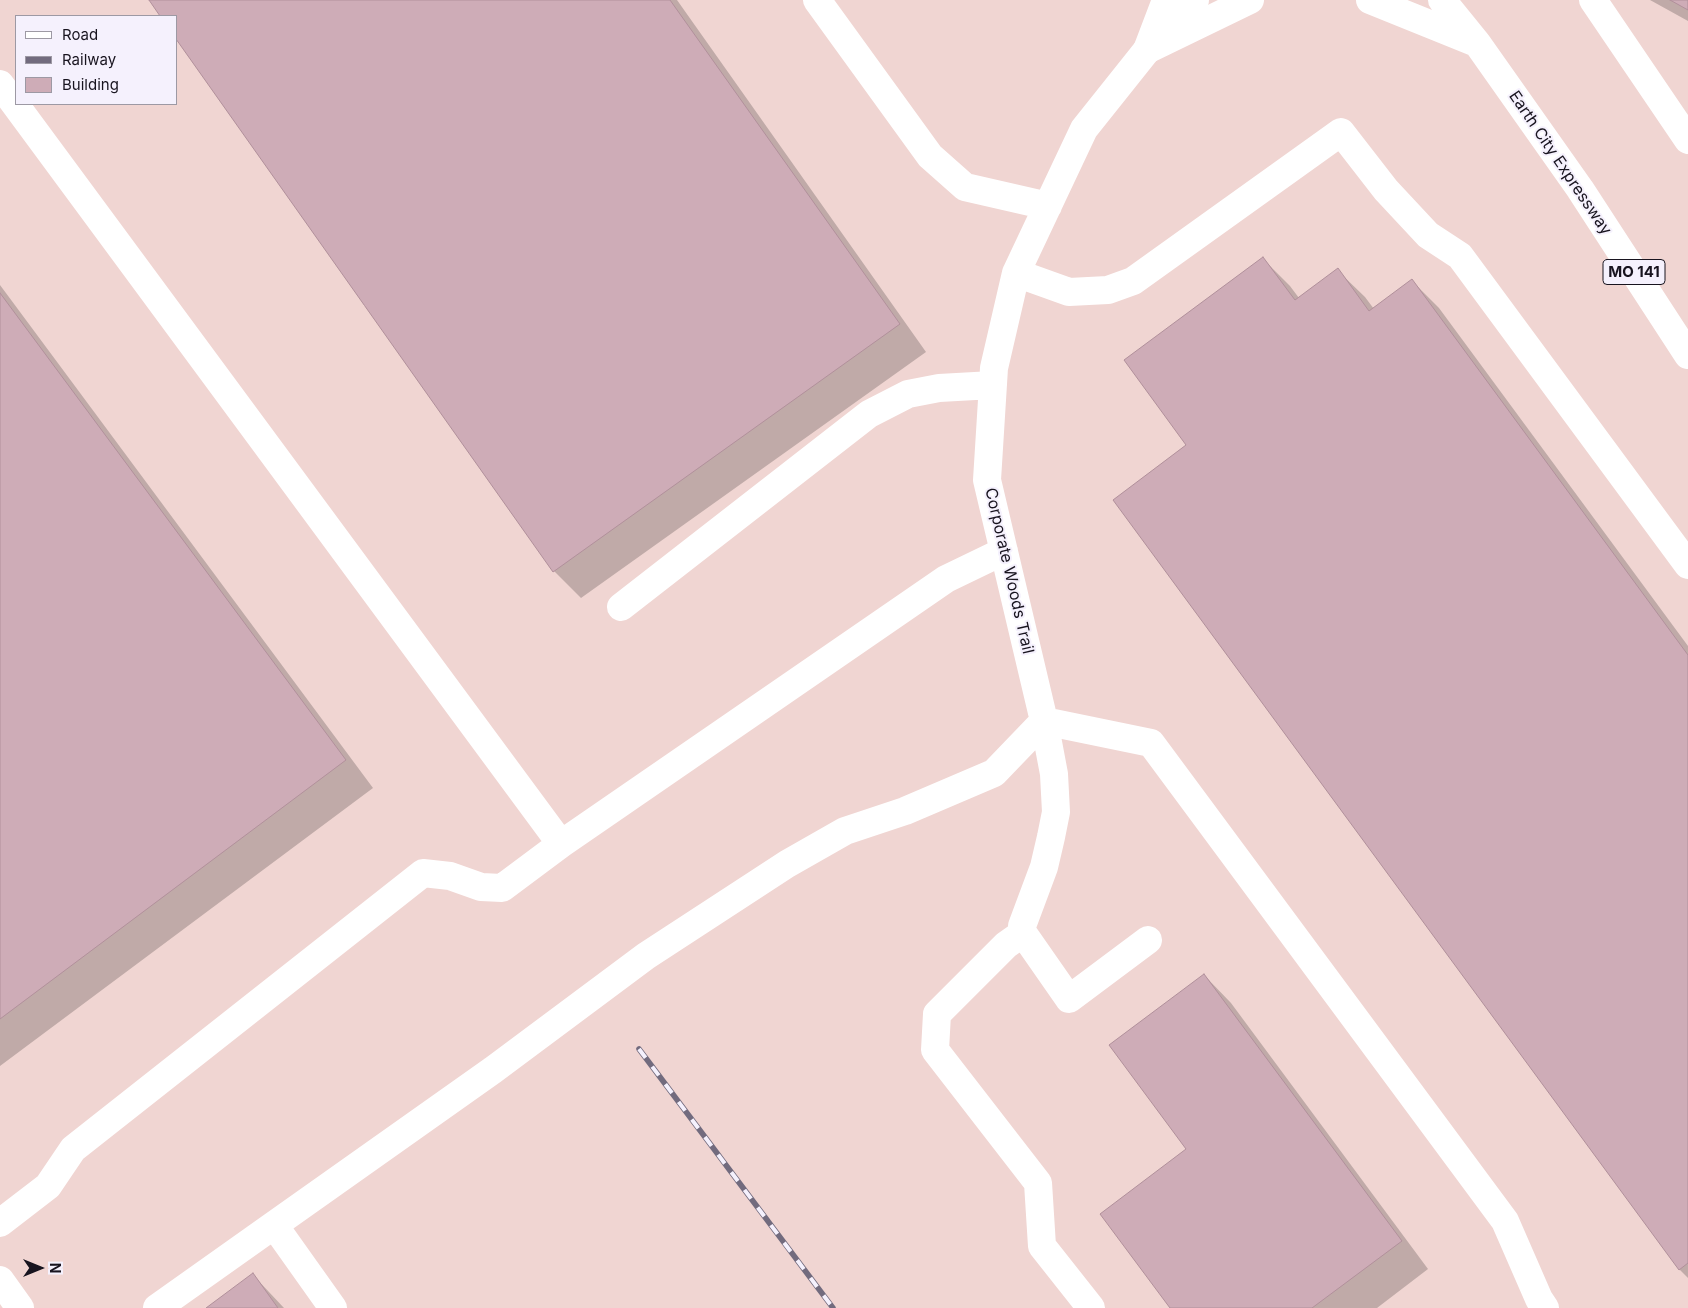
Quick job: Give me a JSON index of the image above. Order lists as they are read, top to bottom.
{
  "streets": {
    "main road": ["Earth City Expressway", "MO 141", "Corporate Woods Trail"]
  },
  "legend": ["Road", "Railway", "Building"],
  "north": "right"
}
